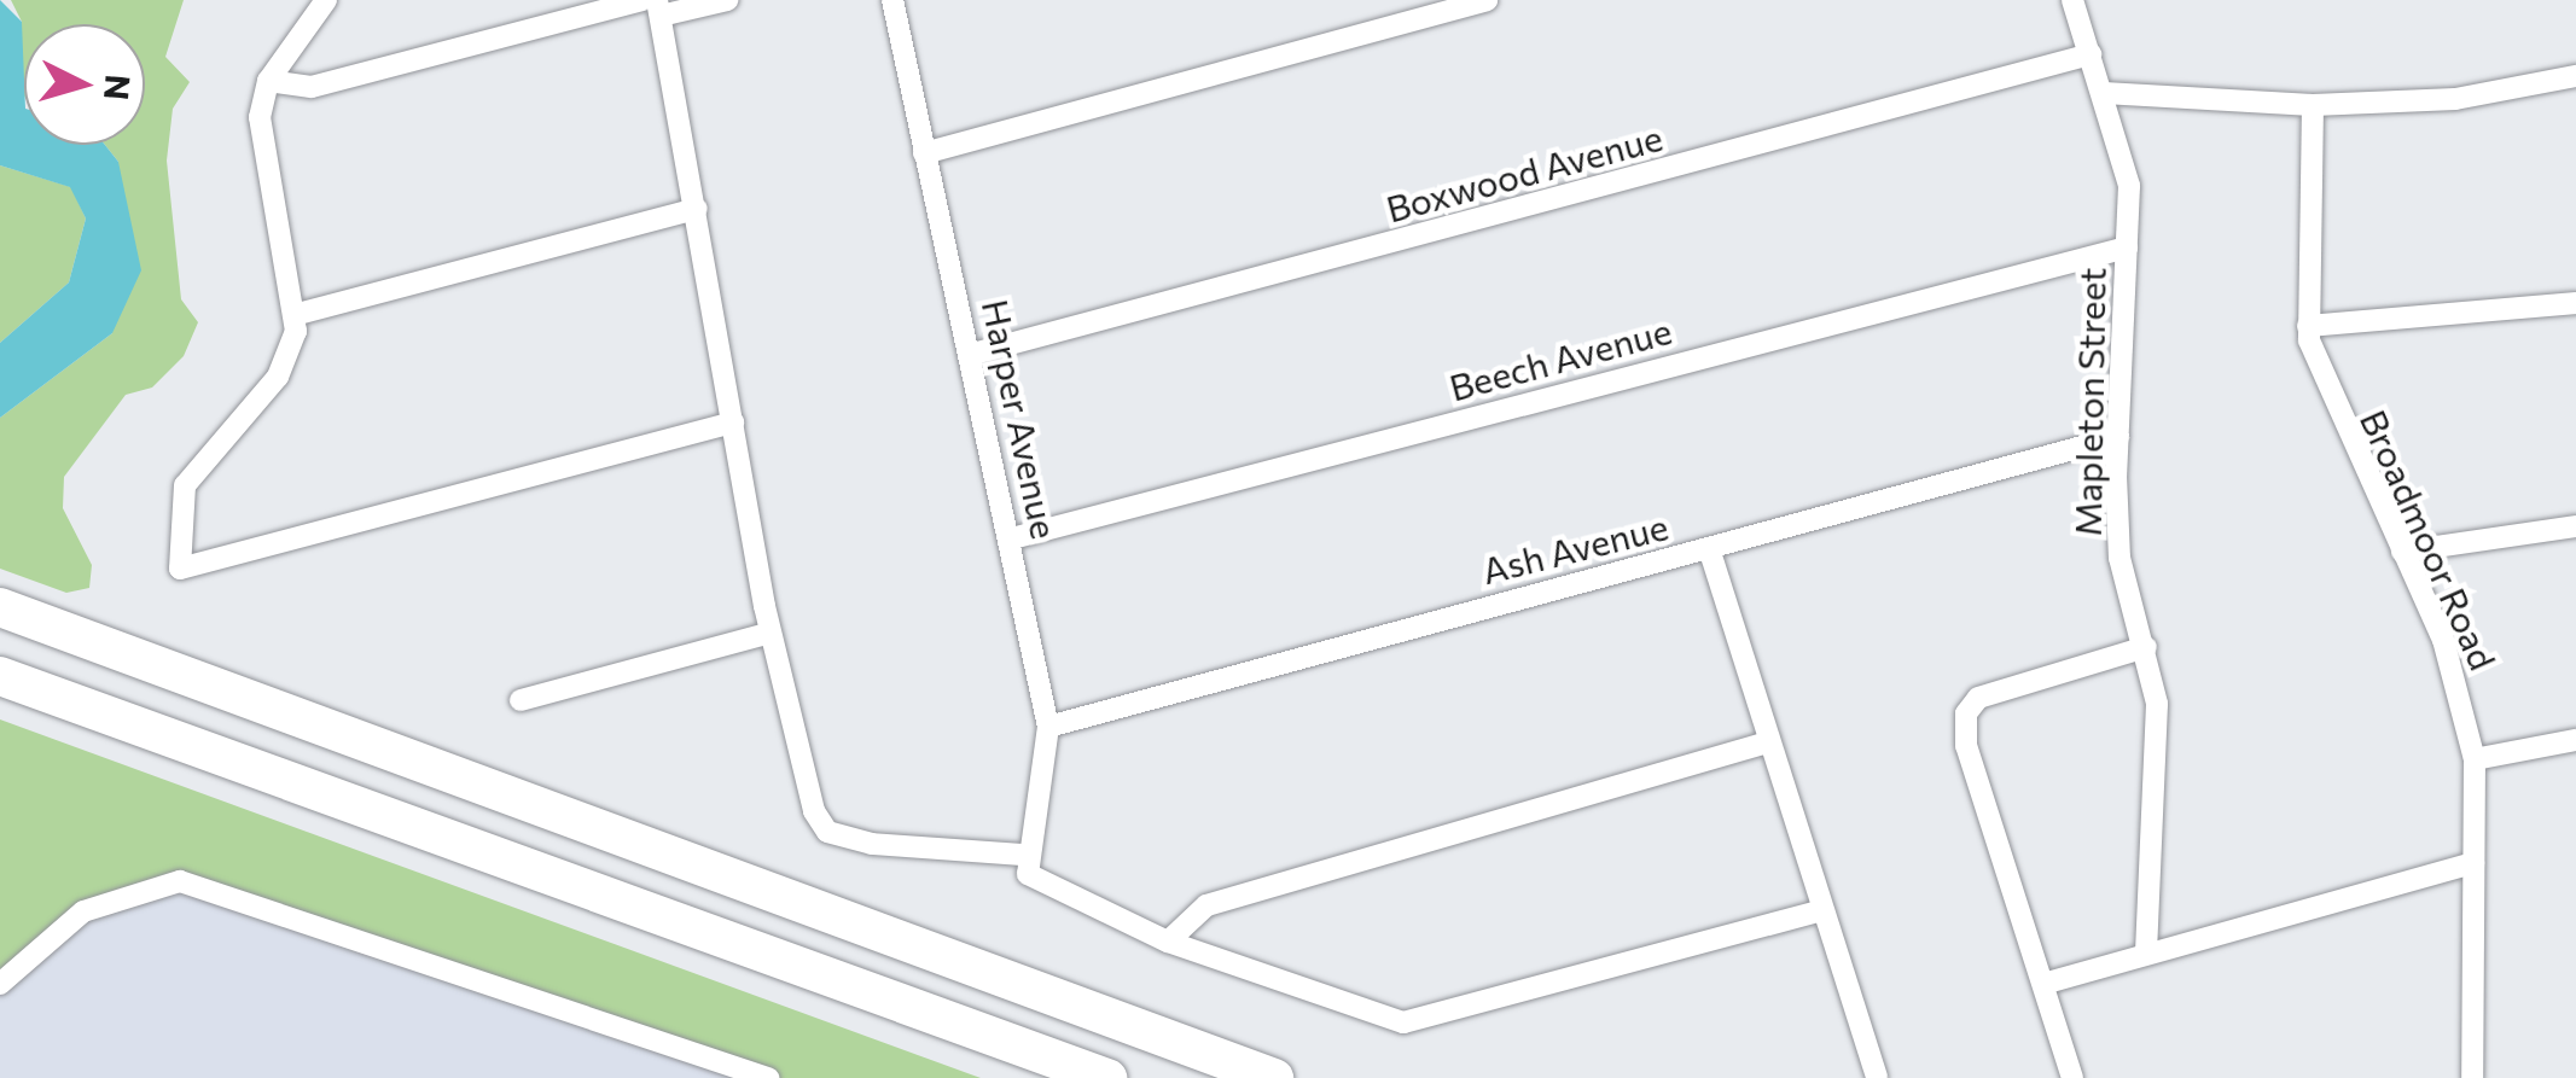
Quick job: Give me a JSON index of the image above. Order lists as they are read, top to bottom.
{
  "streets": {
    "street": [
      "Boxwood Avenue",
      "Beech Avenue",
      "Mapleton Street",
      "Harper Avenue",
      "Broadmoor Road",
      "Ash Avenue"
    ]
  },
  "crossings": [
    ["Boxwood Avenue", "Mapleton Street"],
    ["Boxwood Avenue", "Harper Avenue"],
    ["Beech Avenue", "Mapleton Street"],
    ["Beech Avenue", "Harper Avenue"],
    ["Mapleton Street", "Ash Avenue"],
    ["Harper Avenue", "Ash Avenue"]
  ],
  "north": "right"
}
